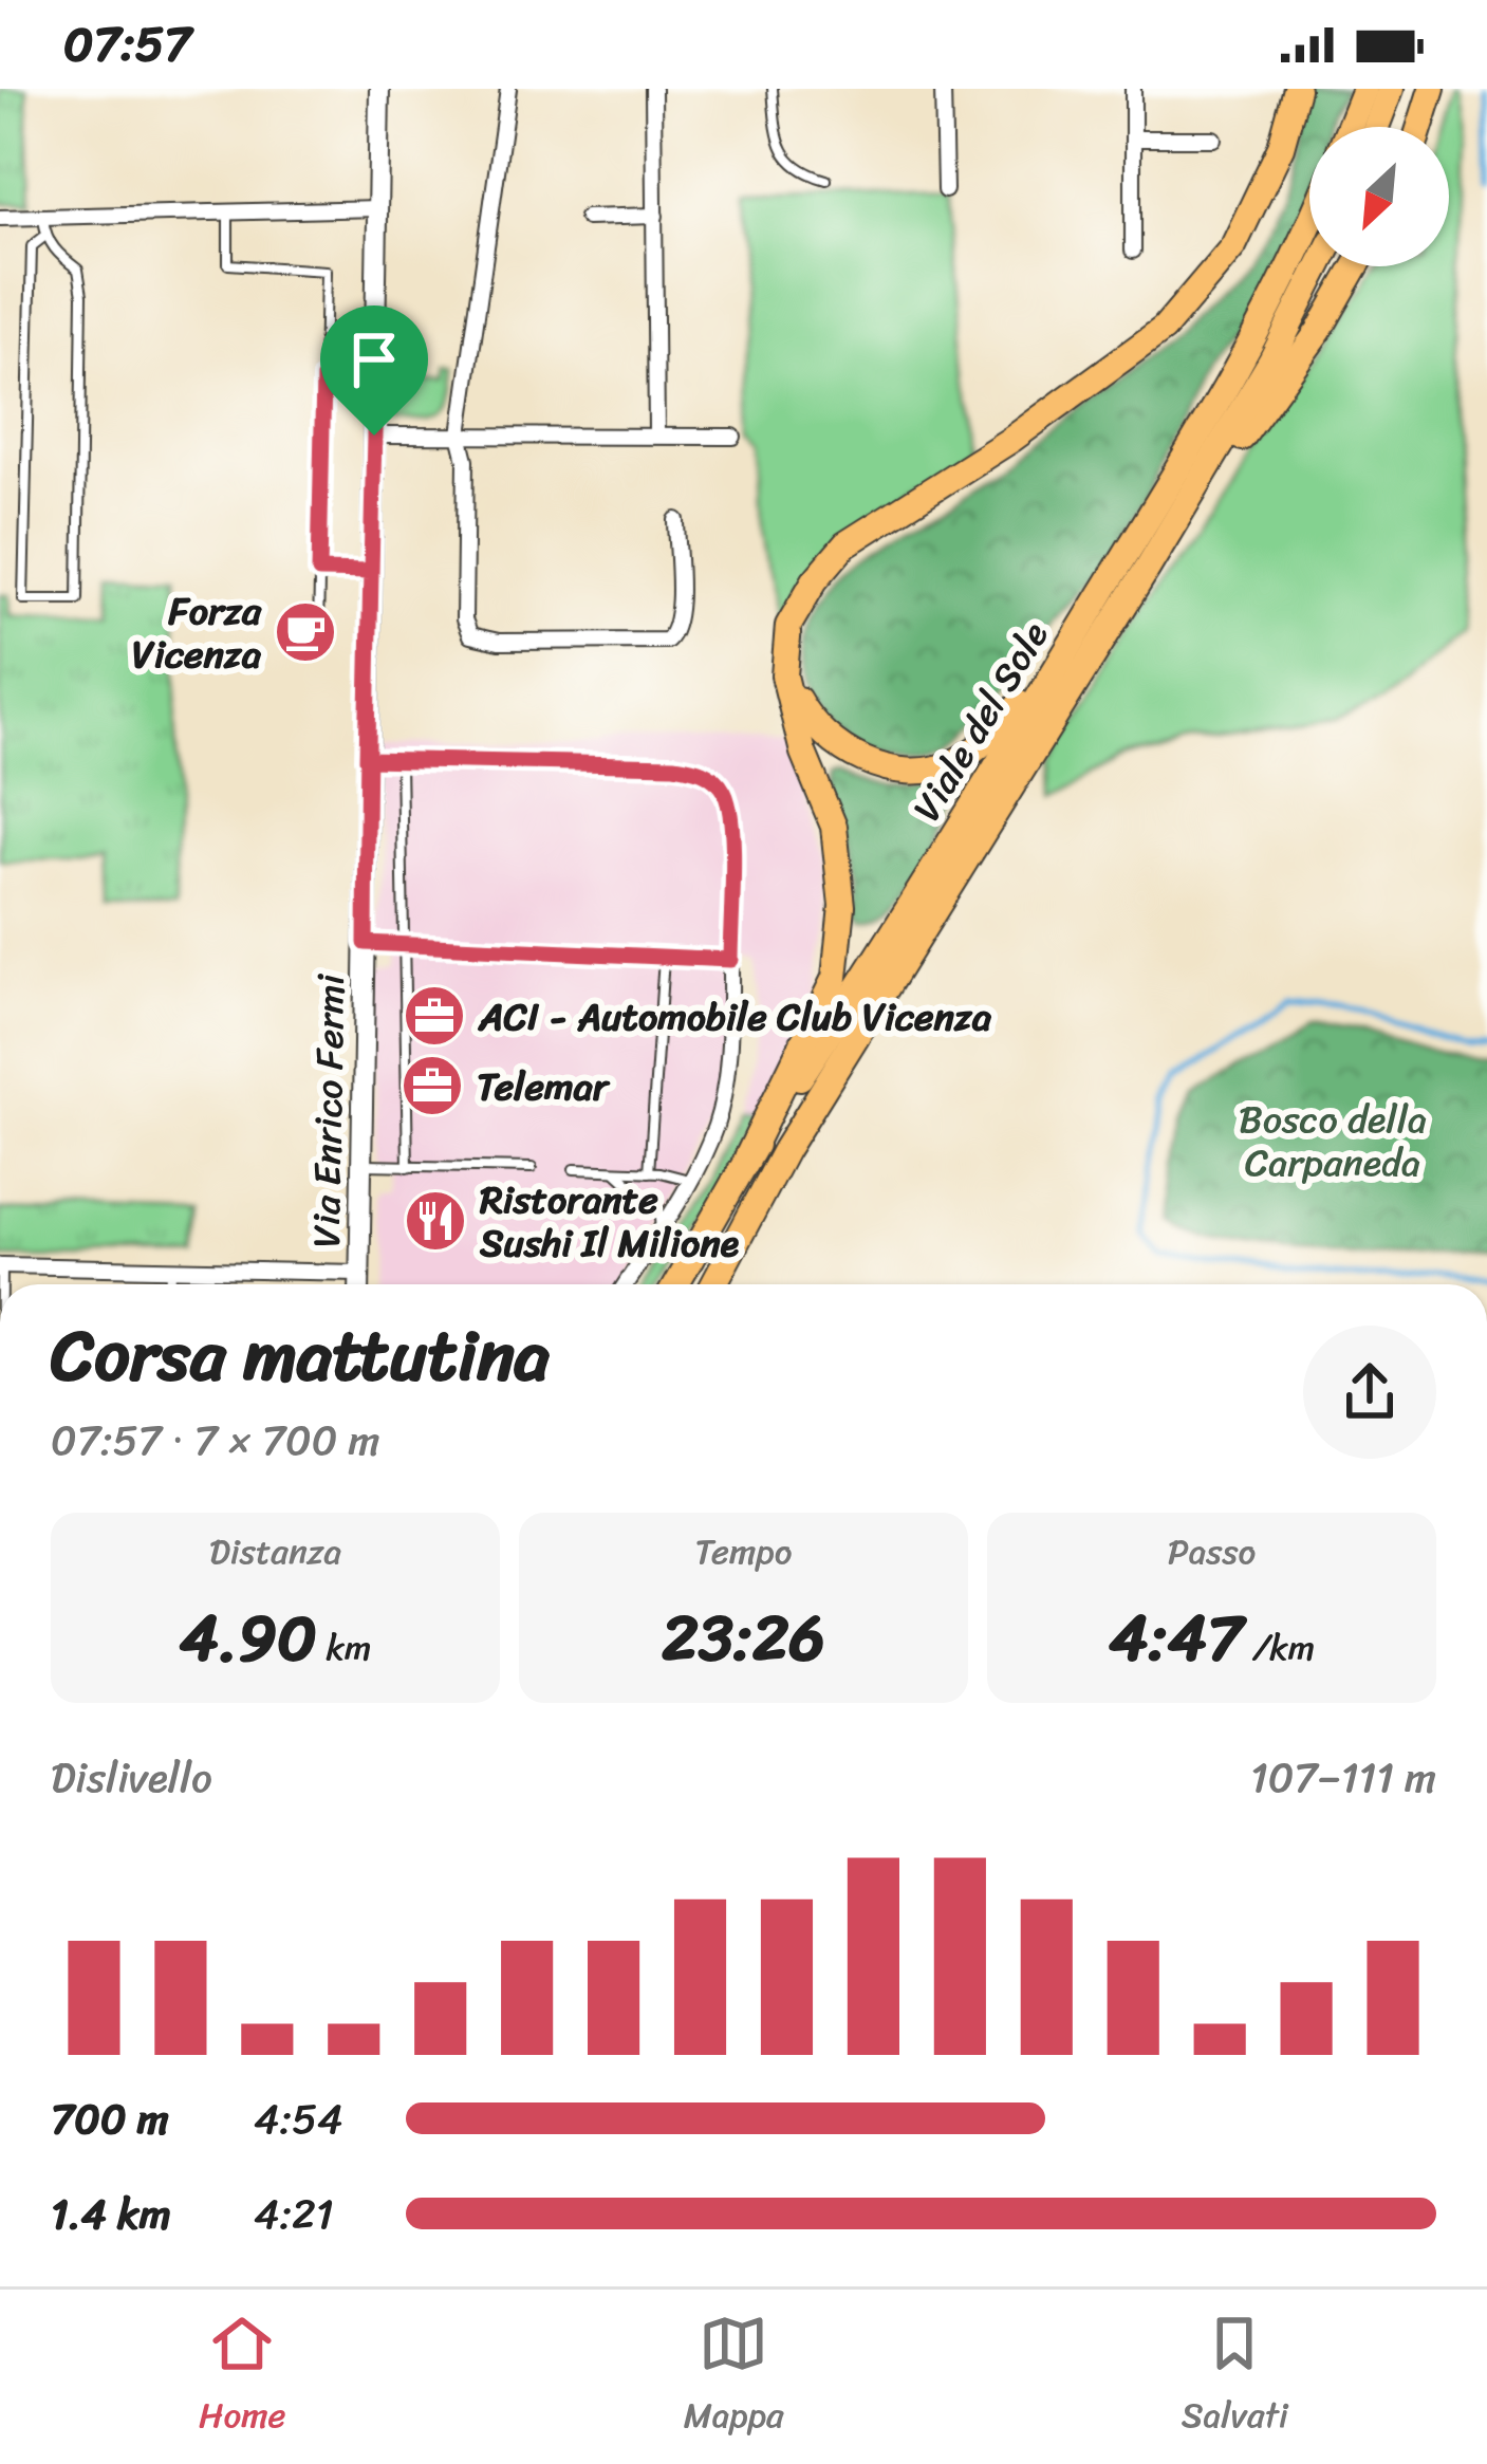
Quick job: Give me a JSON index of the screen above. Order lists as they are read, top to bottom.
{
  "streets": {
    "highway": ["Viale del Sole"],
    "street": ["Via Enrico Fermi"]
  },
  "parks": ["Bosco della Carpaneda"],
  "places": {
    "cafe": ["Forza Vicenza"],
    "office": ["ACI - Automobile Club Vicenza", "Telemar"],
    "restaurant": ["Ristorante Sushi Il Milione"]
  },
  "north": "bottom left",
  "page": {
    "status": "07:57",
    "heading": ["Corsa mattutina", "07:57 · 7 × 700 m"],
    "stats": [
      ["Distanza", "4.90 km"],
      ["Tempo", "23:26"],
      ["Passo", "4:47 /km"]
    ],
    "chart": ["Dislivello", "107–111 m"],
    "list": [
      {
        "name": "700 m",
        "note": "4:54"
      },
      {
        "name": "1.4 km",
        "note": "4:21"
      }
    ],
    "tabs": ["Home", "Mappa", "Salvati"]
  }
}
